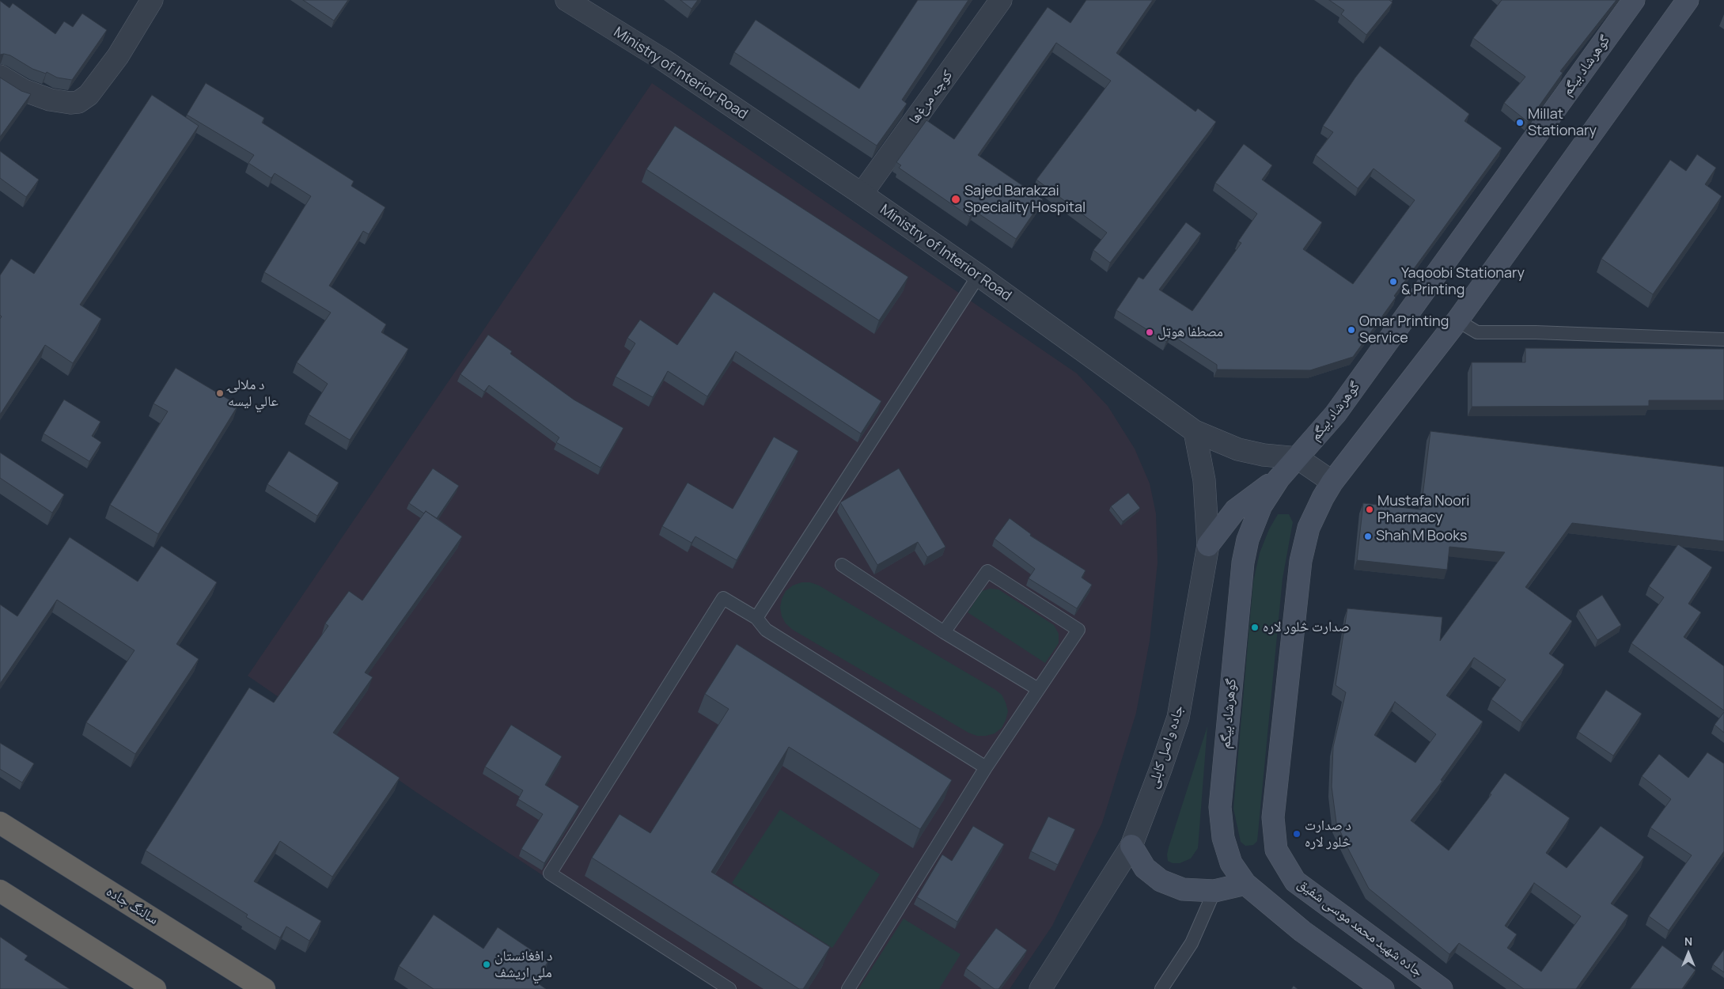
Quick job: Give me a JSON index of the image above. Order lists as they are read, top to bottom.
{
  "streets": {
    "highway": ["سالنگ جاده"],
    "main road": ["گوهرشاد بیگم", "جاده شهید محمد موسی شفیق"],
    "street": ["Ministry of Interior Road", "کوچه مرغ‌ها", "جاده واصل کابلی"]
  },
  "crossings": [
    ["گوهرشاد بیگم", "Ministry of Interior Road"],
    ["Ministry of Interior Road", "کوچه مرغ‌ها"],
    ["Ministry of Interior Road", "جاده واصل کابلی"],
    ["Ministry of Interior Road", "جاده شهید محمد موسی شفیق"]
  ],
  "places": [
    "Millat Stationary",
    "Sajed Barakzai Speciality Hospital",
    "Yaqoobi Stationary & Printing",
    "Omar Printing Service",
    "مصطفا هوټل",
    "د ملالۍ عالي لیسه",
    "Mustafa Noori Pharmacy",
    "Shah M Books",
    "صدارت څلور لاره",
    "د صدارت څلور لاره",
    "د افغانستان ملي اریشف"
  ],
  "north": "top"
}
